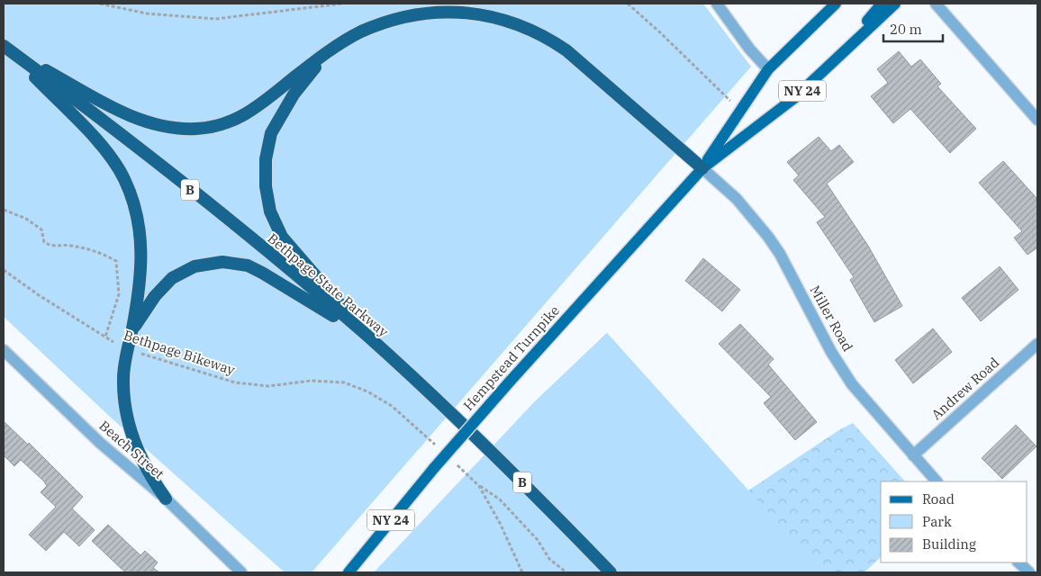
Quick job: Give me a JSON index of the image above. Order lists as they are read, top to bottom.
{
  "streets": {
    "highway": ["B", "Bethpage State Parkway"],
    "main road": ["NY 24", "Hempstead Turnpike"],
    "street": ["Miller Road", "Andrew Road", "Beach Street"],
    "path": ["Bethpage Bikeway"]
  },
  "crossings": [
    ["Miller Road", "Hempstead Turnpike"],
    ["Miller Road", "Andrew Road"]
  ],
  "legend": ["Road", "Park", "Building"],
  "scale_bar": "20 m"
}
